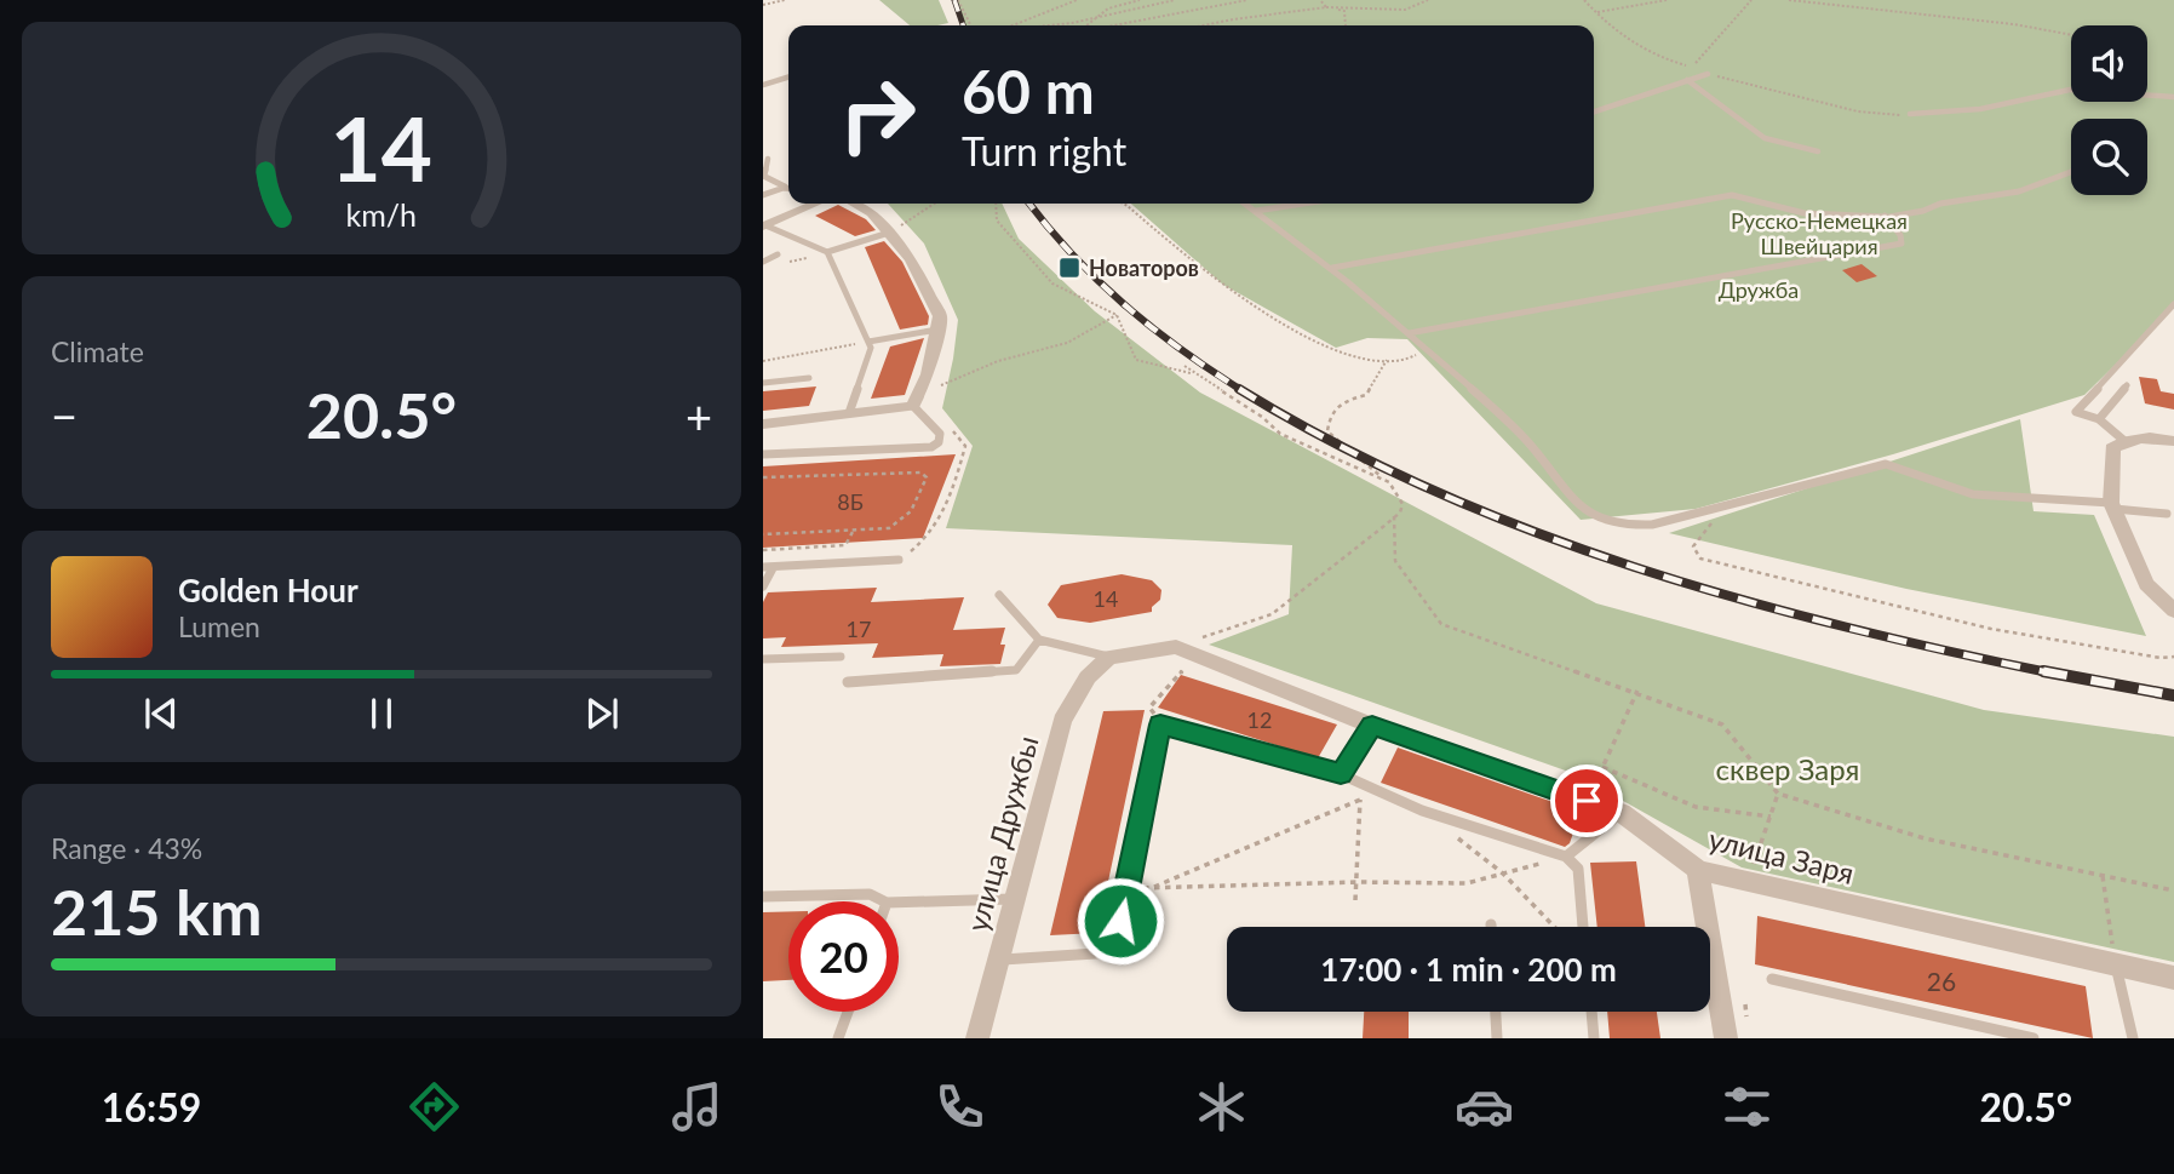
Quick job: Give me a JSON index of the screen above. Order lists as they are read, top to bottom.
{
  "streets": {
    "street": ["улица Дружбы", "улица Заря"]
  },
  "parks": ["Русско-Немецкая Швейцария", "Дружба", "сквер Заря"],
  "places": {
    "transit": ["Новаторов"]
  },
  "house_numbers": [
    "8Б",
    "14",
    "17",
    "12",
    "26"
  ],
  "page": {
    "turn": ["60 m", "Turn right"],
    "tile": [
      "Climate",
      ["Range · 43%", "215 km"]
    ],
    "heat": ["−", "20.5°", "+"],
    "song": ["Golden Hour", "Lumen"],
    "limit": "20",
    "trip": "17:00 · 1 min · 200 m",
    "tabs": ["16:59", "20.5°"],
    "gauge": ["14", "km/h"]
  }
}
